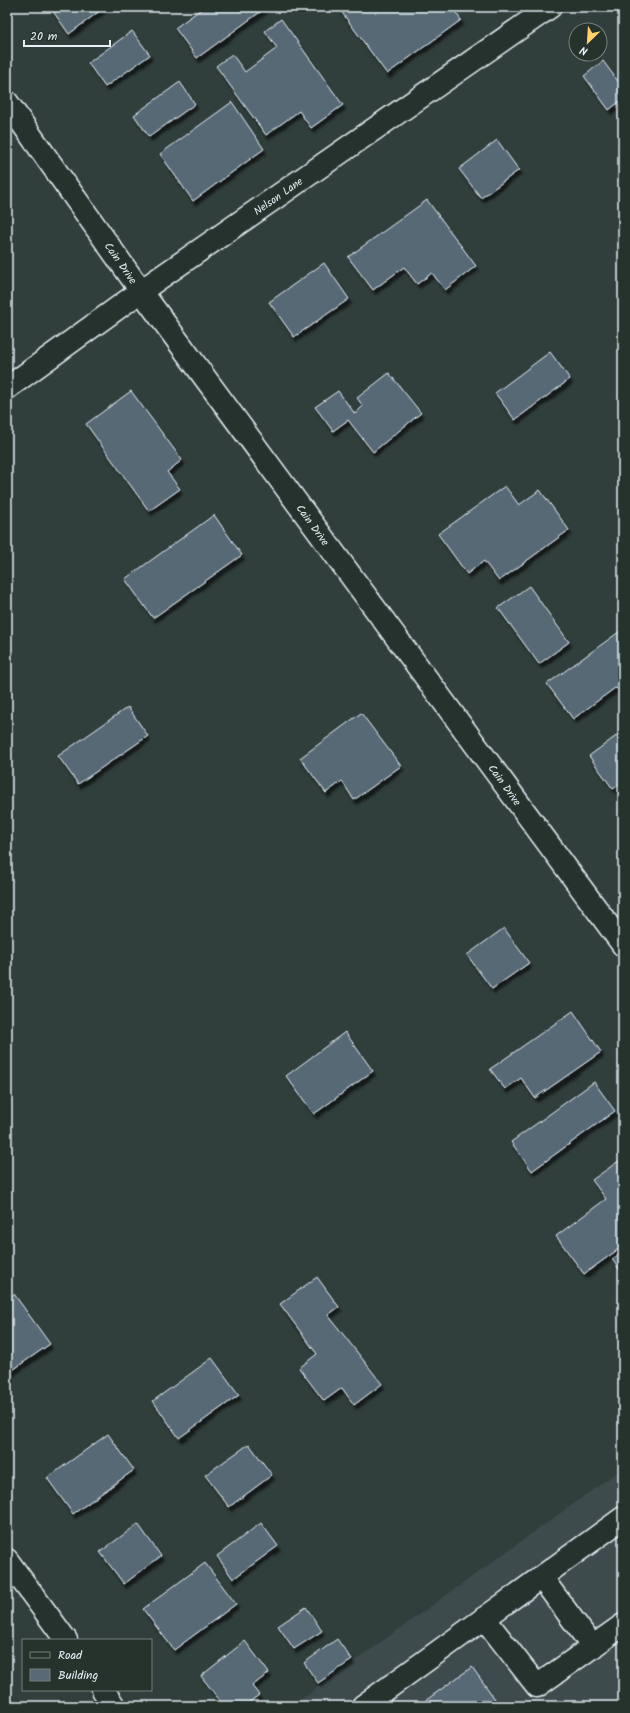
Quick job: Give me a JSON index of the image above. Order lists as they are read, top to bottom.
{
  "streets": {
    "street": ["Nelson Lane", "Cain Drive"]
  },
  "crossings": [
    ["Nelson Lane", "Cain Drive"]
  ],
  "legend": ["Road", "Building"],
  "scale_bar": "20 m",
  "north": "bottom left"
}
